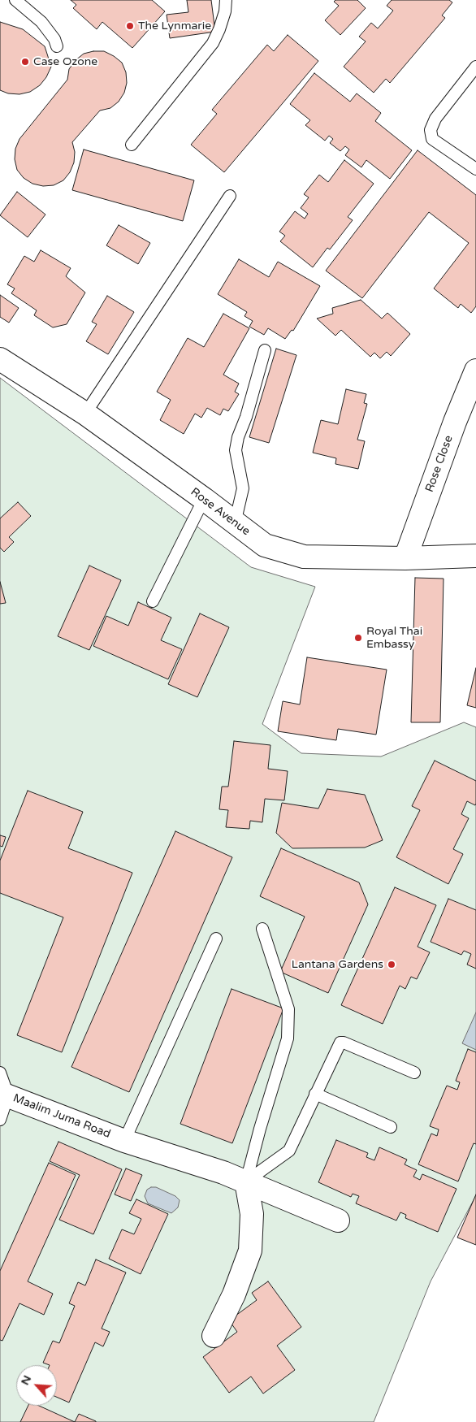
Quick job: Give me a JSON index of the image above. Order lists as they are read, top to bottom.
{
  "streets": {
    "street": ["Rose Close", "Rose Avenue", "Maalim Juma Road"]
  },
  "crossings": [
    ["Rose Close", "Rose Avenue"]
  ],
  "places": [
    "The Lynmarie",
    "Case Ozone",
    "Royal Thai Embassy",
    "Lantana Gardens"
  ],
  "north": "top left"
}
